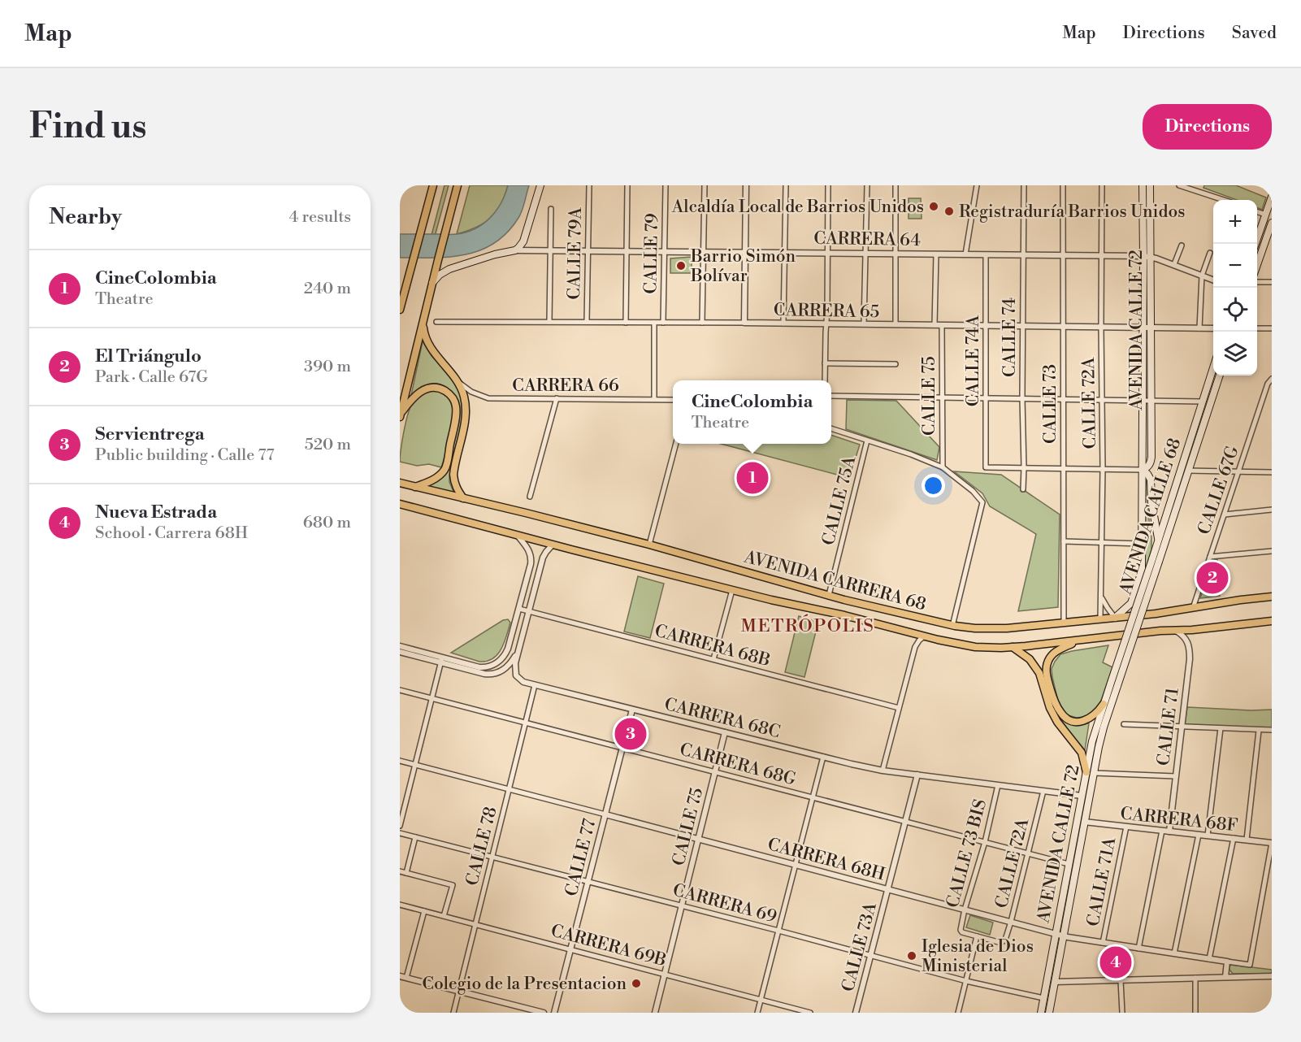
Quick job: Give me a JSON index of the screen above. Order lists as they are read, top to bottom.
{
  "streets": {
    "main road": [
      "CARRERA 64",
      "AVENIDA CALLE 72",
      "AVENIDA CALLE 68",
      "AVENIDA CARRERA 68"
    ],
    "street": [
      "CALLE 79A",
      "CALLE 79",
      "CARRERA 65",
      "CALLE 74",
      "CALLE 74A",
      "CARRERA 66",
      "CALLE 75",
      "CALLE 72A",
      "CALLE 73",
      "CALLE 67G",
      "CALLE 75A",
      "CARRERA 68B",
      "CARRERA 68C",
      "CALLE 71",
      "CARRERA 68G",
      "CARRERA 68F",
      "CALLE 78",
      "CALLE 73 BIS",
      "CALLE 77",
      "CARRERA 68H",
      "CALLE 71A",
      "CARRERA 69",
      "CARRERA 69B",
      "CALLE 73A"
    ]
  },
  "crossings": [
    ["CARRERA 64", "CALLE 79A"],
    ["CARRERA 64", "CALLE 79"],
    ["CARRERA 64", "AVENIDA CALLE 72"],
    ["CARRERA 64", "CALLE 74"],
    ["CARRERA 64", "CALLE 74A"],
    ["CARRERA 64", "CALLE 72A"],
    ["CARRERA 64", "CALLE 73"],
    ["CALLE 79A", "CARRERA 65"],
    ["CALLE 79", "CARRERA 65"],
    ["CARRERA 65", "AVENIDA CALLE 72"],
    ["CARRERA 65", "CALLE 74"],
    ["CARRERA 65", "CALLE 74A"],
    ["CARRERA 65", "CALLE 75"],
    ["CARRERA 65", "CALLE 72A"],
    ["CARRERA 65", "CALLE 73"],
    ["AVENIDA CALLE 72", "AVENIDA CALLE 68"],
    ["AVENIDA CALLE 72", "AVENIDA CARRERA 68"],
    ["AVENIDA CALLE 72", "CARRERA 68C"],
    ["AVENIDA CALLE 72", "CARRERA 68G"],
    ["AVENIDA CALLE 72", "CARRERA 68F"],
    ["AVENIDA CALLE 72", "CARRERA 68H"],
    ["AVENIDA CALLE 72", "CARRERA 69"],
    ["CALLE 74", "CALLE 74A"],
    ["CALLE 75", "CARRERA 68C"],
    ["CALLE 75", "CARRERA 68G"],
    ["CALLE 75", "CARRERA 68H"],
    ["CALLE 75", "CARRERA 69"],
    ["CALLE 75", "CARRERA 69B"],
    ["CALLE 72A", "AVENIDA CARRERA 68"],
    ["CALLE 72A", "CARRERA 68C"],
    ["CALLE 72A", "CARRERA 68G"],
    ["CALLE 72A", "CALLE 73 BIS"],
    ["CALLE 72A", "CARRERA 68H"],
    ["CALLE 73", "AVENIDA CARRERA 68"],
    ["CALLE 67G", "AVENIDA CARRERA 68"],
    ["CALLE 75A", "AVENIDA CARRERA 68"],
    ["AVENIDA CARRERA 68", "CALLE 71"],
    ["CARRERA 68C", "CALLE 78"],
    ["CARRERA 68C", "CALLE 73 BIS"],
    ["CARRERA 68C", "CALLE 77"],
    ["CARRERA 68C", "CALLE 73A"],
    ["CALLE 71", "CARRERA 68F"],
    ["CARRERA 68G", "CALLE 78"],
    ["CARRERA 68G", "CALLE 73 BIS"],
    ["CARRERA 68G", "CALLE 77"],
    ["CARRERA 68G", "CALLE 73A"],
    ["CARRERA 68F", "CARRERA 68H"],
    ["CARRERA 68F", "CALLE 71A"],
    ["CALLE 78", "CARRERA 68H"],
    ["CALLE 78", "CARRERA 69"],
    ["CALLE 78", "CARRERA 69B"],
    ["CALLE 73 BIS", "CARRERA 68H"],
    ["CALLE 77", "CARRERA 68H"],
    ["CALLE 77", "CARRERA 69"],
    ["CALLE 77", "CARRERA 69B"],
    ["CARRERA 68H", "CALLE 71A"],
    ["CARRERA 68H", "CALLE 73A"],
    ["CARRERA 69", "CALLE 73A"]
  ],
  "districts": ["METRÓPOLIS"],
  "places": [
    "Alcaldía Local de Barrios Unidos",
    "Registraduría Barrios Unidos",
    "Barrio Simón Bolívar",
    "Iglesia de Dios Ministerial",
    "Colegio de la Presentacion"
  ],
  "page": {
    "header": "Map",
    "nav": ["Map", "Directions", "Saved"],
    "buttons": "Directions",
    "title": "Find us",
    "heading": ["Nearby", "4 results"],
    "map_buttons": ["+", "−"],
    "list": [
      {
        "mark": "1",
        "name": "CineColombia",
        "note": "Theatre",
        "value": "240 m"
      },
      {
        "mark": "2",
        "name": "El Triángulo",
        "note": "Park · Calle 67G",
        "value": "390 m"
      },
      {
        "mark": "3",
        "name": "Servientrega",
        "note": "Public building · Calle 77",
        "value": "520 m"
      },
      {
        "mark": "4",
        "name": "Nueva Estrada",
        "note": "School · Carrera 68H",
        "value": "680 m"
      }
    ],
    "popup": ["CineColombia", "Theatre"],
    "pins": [
      "1",
      "2",
      "3",
      "4"
    ]
  }
}
